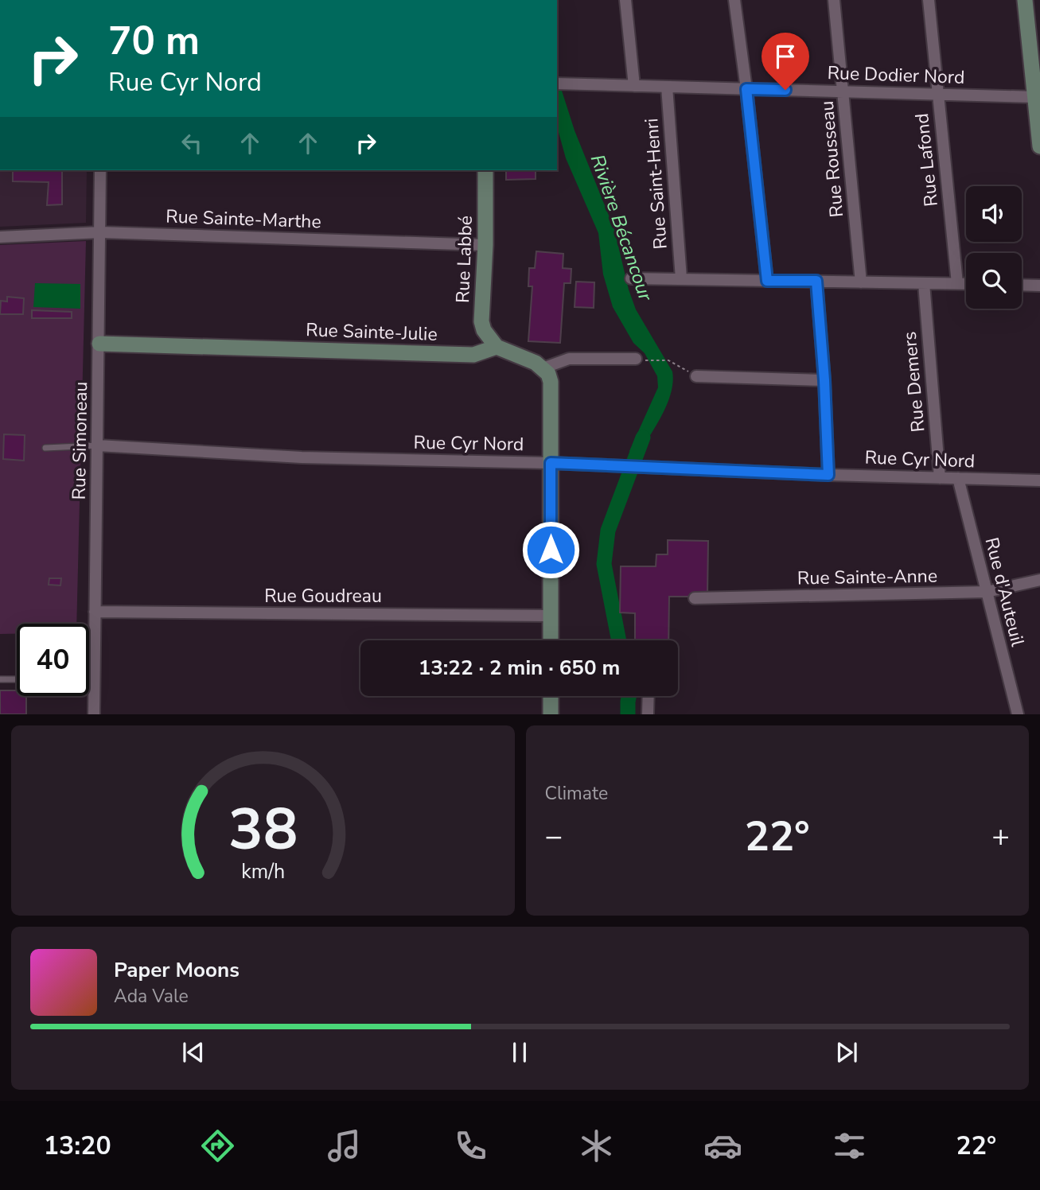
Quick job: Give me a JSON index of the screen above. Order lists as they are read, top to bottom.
{
  "streets": {
    "street": [
      "Rue Dodier Nord",
      "Rue Rousseau",
      "Rue Lafond",
      "Rue Saint-Henri",
      "Rue Sainte-Marthe",
      "Rue Labbé",
      "Rue Sainte-Julie",
      "Rue Demers",
      "Rue Simoneau",
      "Rue Cyr Nord",
      "Rue Sainte-Anne",
      "Rue d'Auteuil",
      "Rue Goudreau"
    ]
  },
  "crossings": [
    ["Rue Dodier Nord", "Rue Rousseau"],
    ["Rue Dodier Nord", "Rue Lafond"],
    ["Rue Dodier Nord", "Rue Saint-Henri"],
    ["Rue Sainte-Marthe", "Rue Labbé"],
    ["Rue Sainte-Marthe", "Rue Simoneau"],
    ["Rue Labbé", "Rue Sainte-Julie"],
    ["Rue Sainte-Julie", "Rue Simoneau"],
    ["Rue Demers", "Rue Cyr Nord"],
    ["Rue Simoneau", "Rue Cyr Nord"],
    ["Rue Simoneau", "Rue Goudreau"],
    ["Rue Cyr Nord", "Rue d'Auteuil"],
    ["Rue Sainte-Anne", "Rue d'Auteuil"]
  ],
  "water": ["Rivière Bécancour"],
  "page": {
    "turn": ["70 m", "Rue Cyr Nord"],
    "limit": "40",
    "trip": "13:22 · 2 min · 650 m",
    "tile": "Climate",
    "heat": ["−", "22°", "+"],
    "song": ["Paper Moons", "Ada Vale"],
    "tabs": ["13:20", "22°"],
    "gauge": ["38", "km/h"]
  }
}
